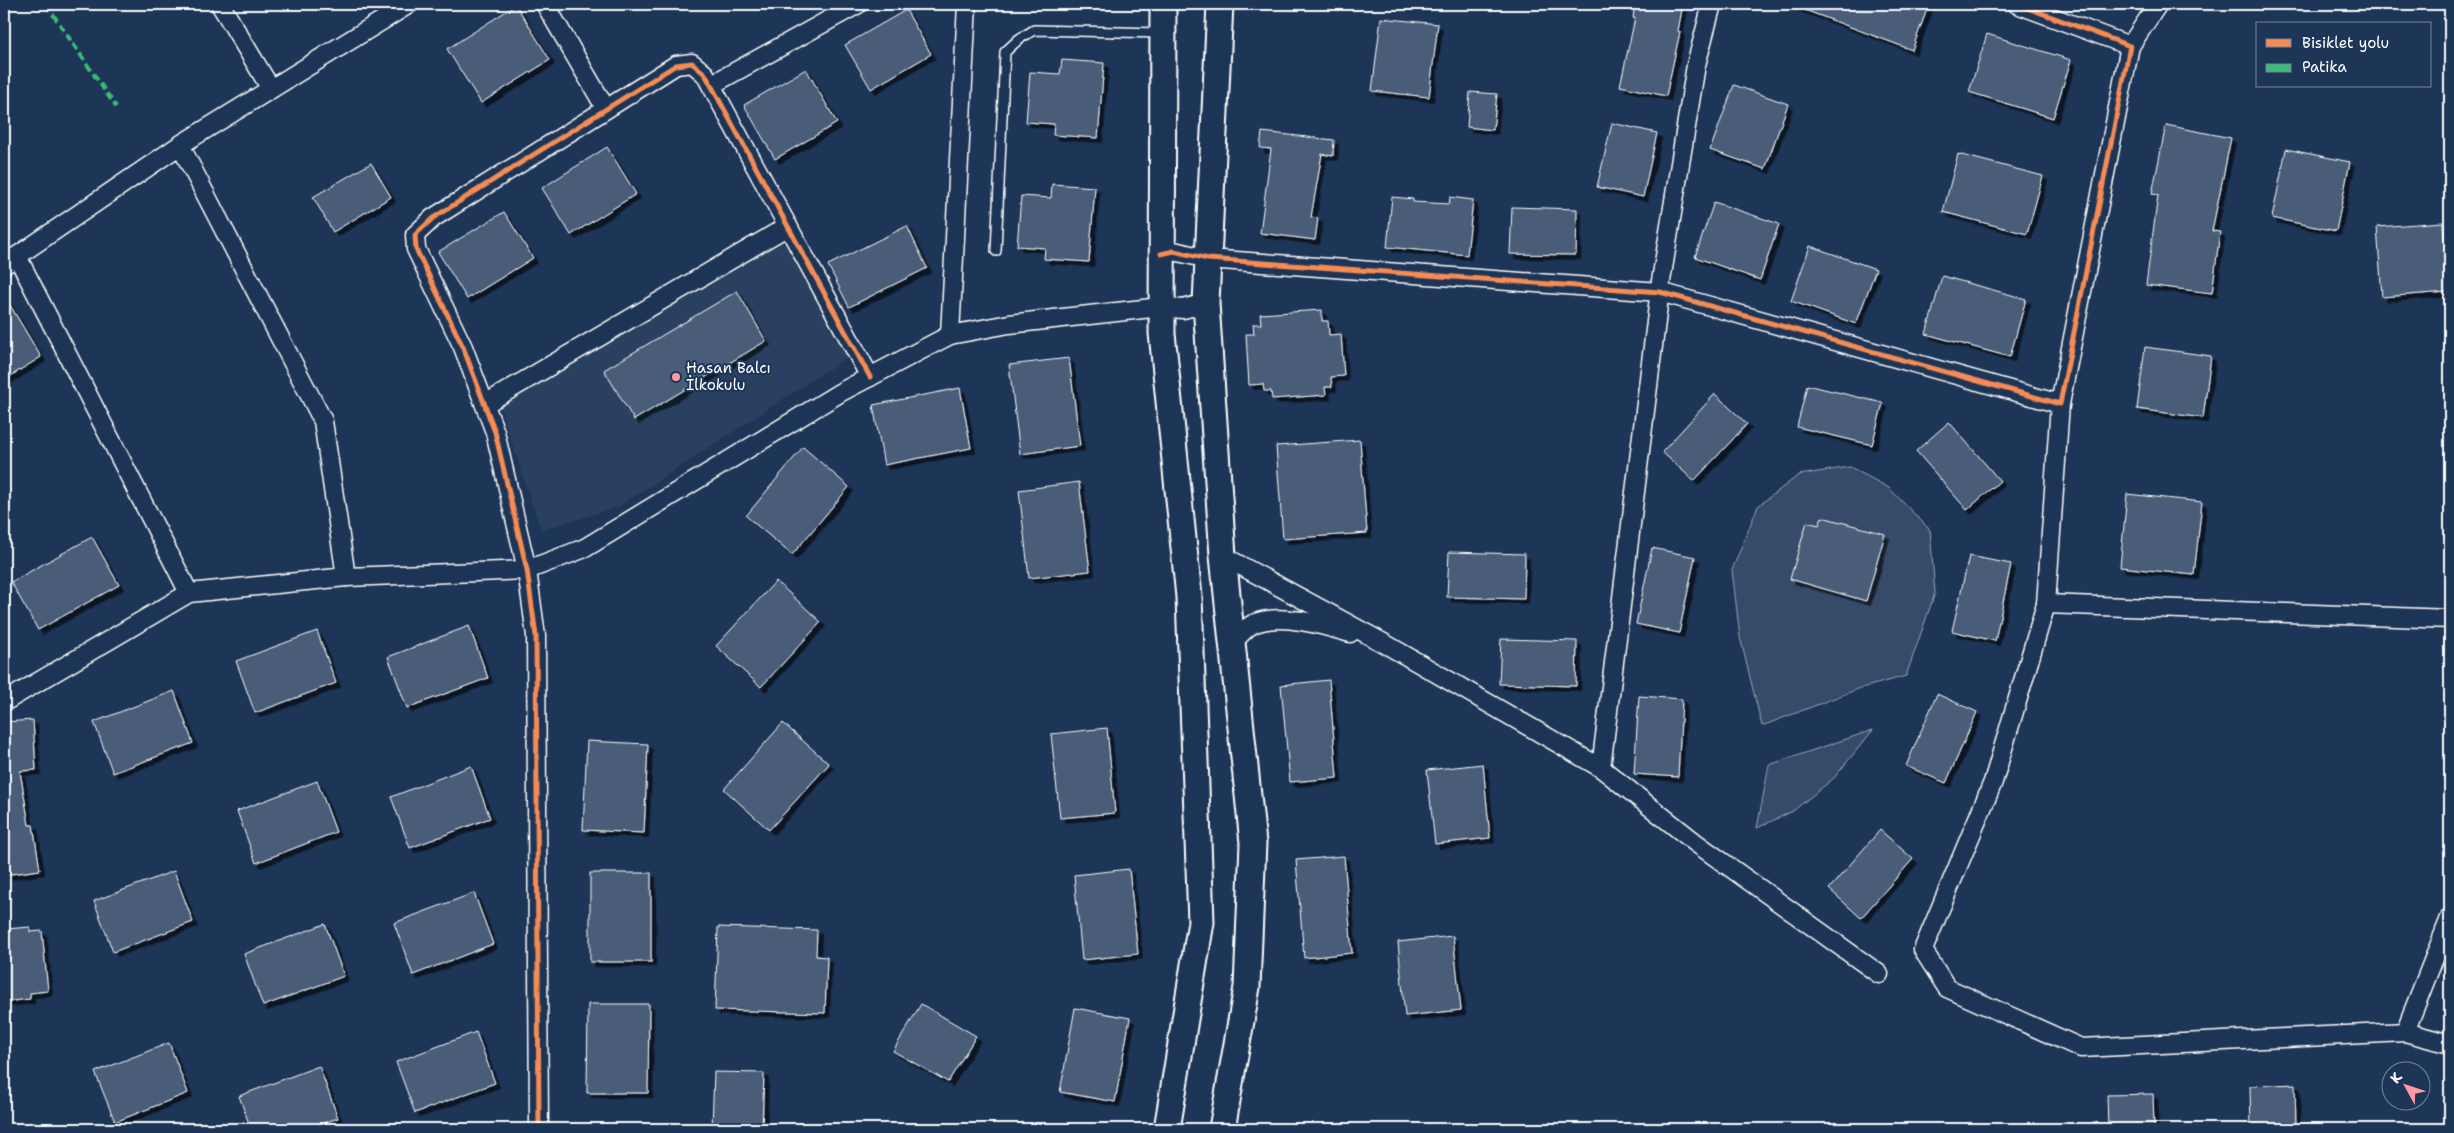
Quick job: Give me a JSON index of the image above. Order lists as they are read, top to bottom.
{
  "places": ["Hasan Balcı İlkokulu"],
  "legend": ["Bisiklet yolu", "Patika"],
  "north": "top left"
}
